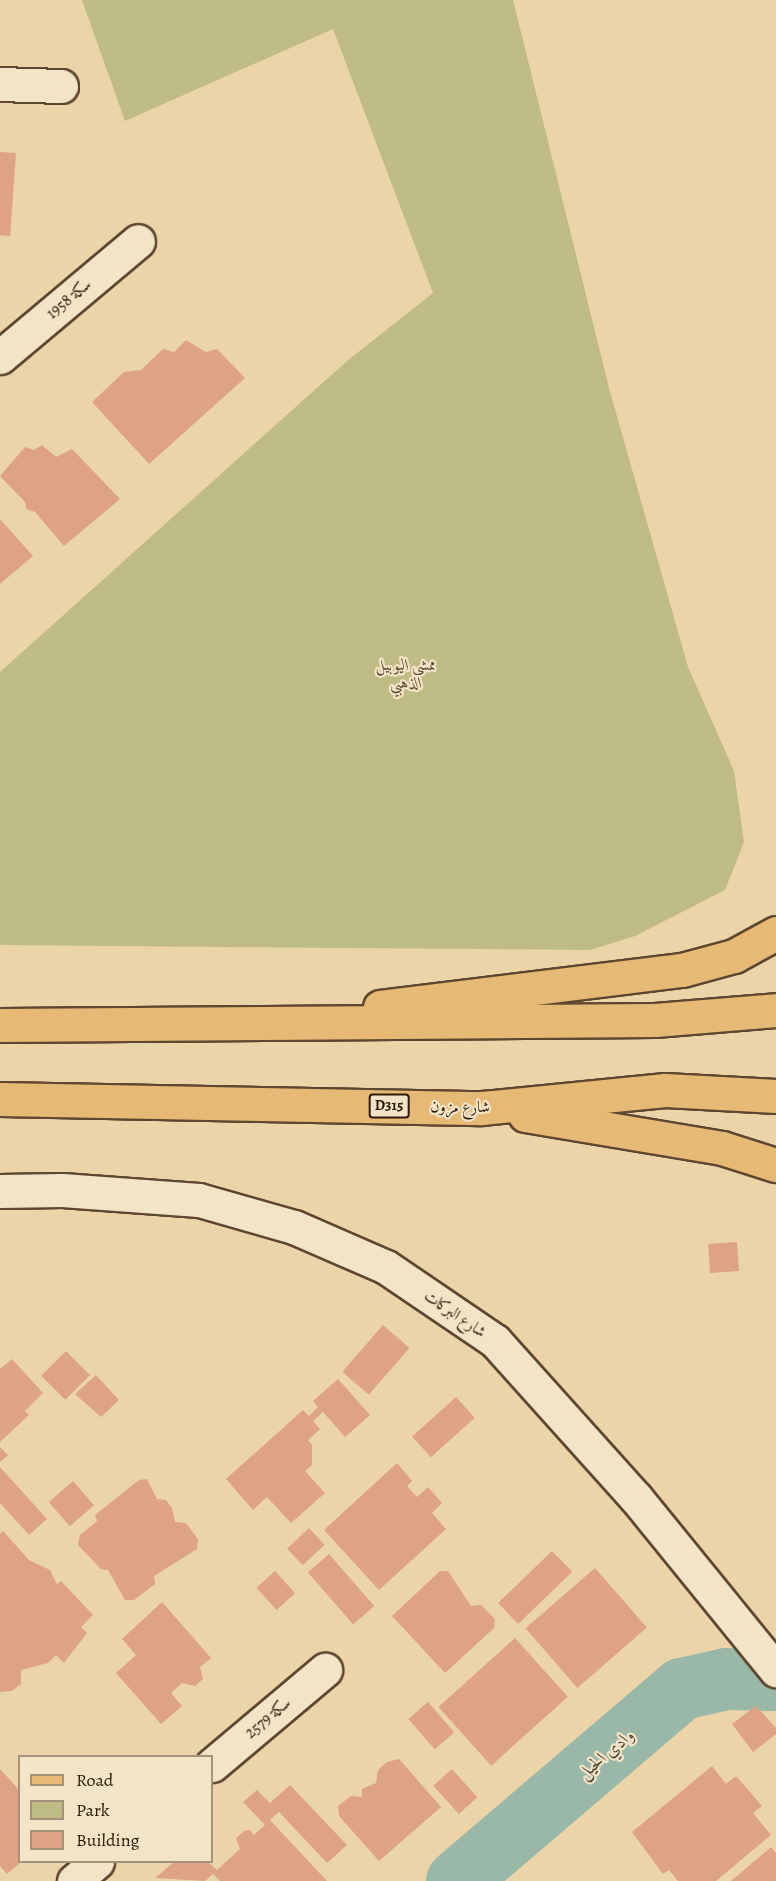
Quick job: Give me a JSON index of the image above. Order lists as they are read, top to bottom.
{
  "streets": {
    "main road": ["D315", "شارع مزون"],
    "street": ["سكة 1958", "شارع البركات", "سكة 2579"]
  },
  "water": ["وادي الحيل"],
  "parks": ["ممشى اليوبيل الذهبي"],
  "legend": ["Road", "Park", "Building"]
}
